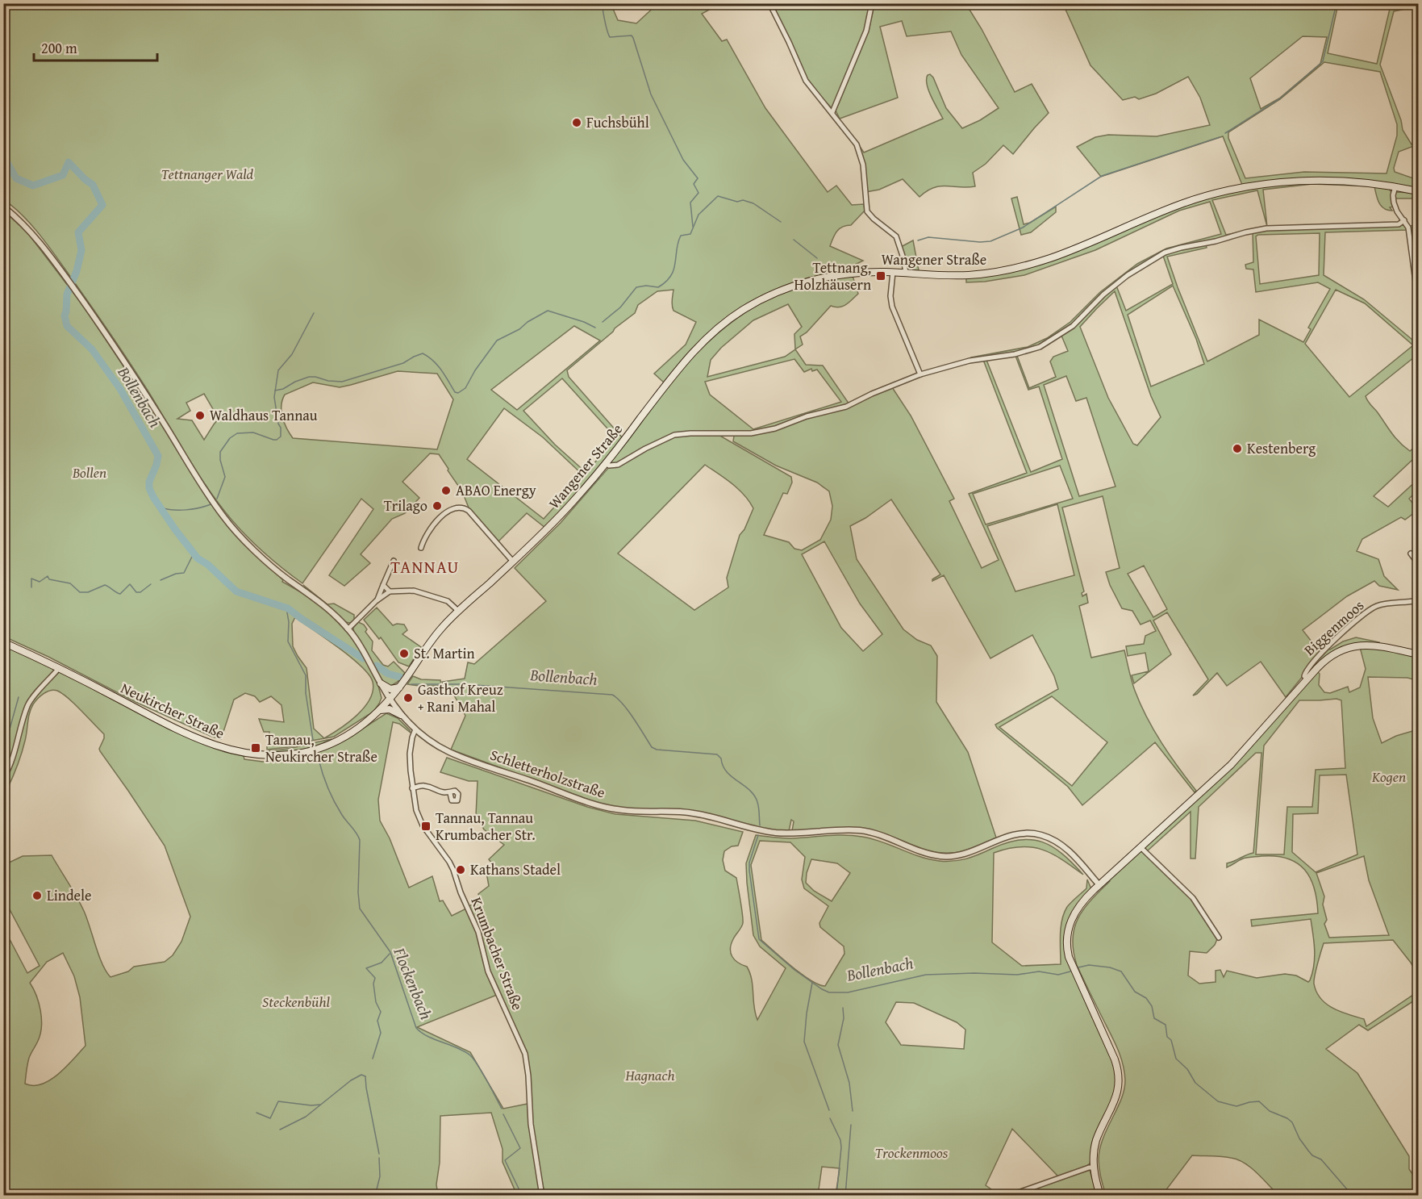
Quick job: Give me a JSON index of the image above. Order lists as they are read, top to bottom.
{
  "streets": {
    "main road": ["Wangener Straße", "Neukircher Straße"],
    "street": ["Biggenmoos", "Schletterholzstraße", "Krumbacher Straße"]
  },
  "crossings": [
    ["Wangener Straße", "Neukircher Straße"],
    ["Neukircher Straße", "Schletterholzstraße"],
    ["Schletterholzstraße", "Krumbacher Straße"]
  ],
  "districts": ["TANNAU"],
  "water": ["Bollenbach", "Flockenbach"],
  "parks": [
    "Tettnanger Wald",
    "Bollen",
    "Kogen",
    "Steckenbühl",
    "Hagnach",
    "Trockenmoos"
  ],
  "places": {
    "other": [
      "Fuchsbühl",
      "Waldhaus Tannau",
      "Kestenberg",
      "ABAO Energy",
      "Trilago",
      "St. Martin",
      "Gasthof Kreuz + Rani Mahal",
      "Kathans Stadel",
      "Lindele"
    ],
    "transit": ["Tettnang, Holzhäusern", "Tannau, Neukircher Straße", "Tannau, Tannau Krumbacher Str."]
  },
  "scale_bar": "200 m"
}
